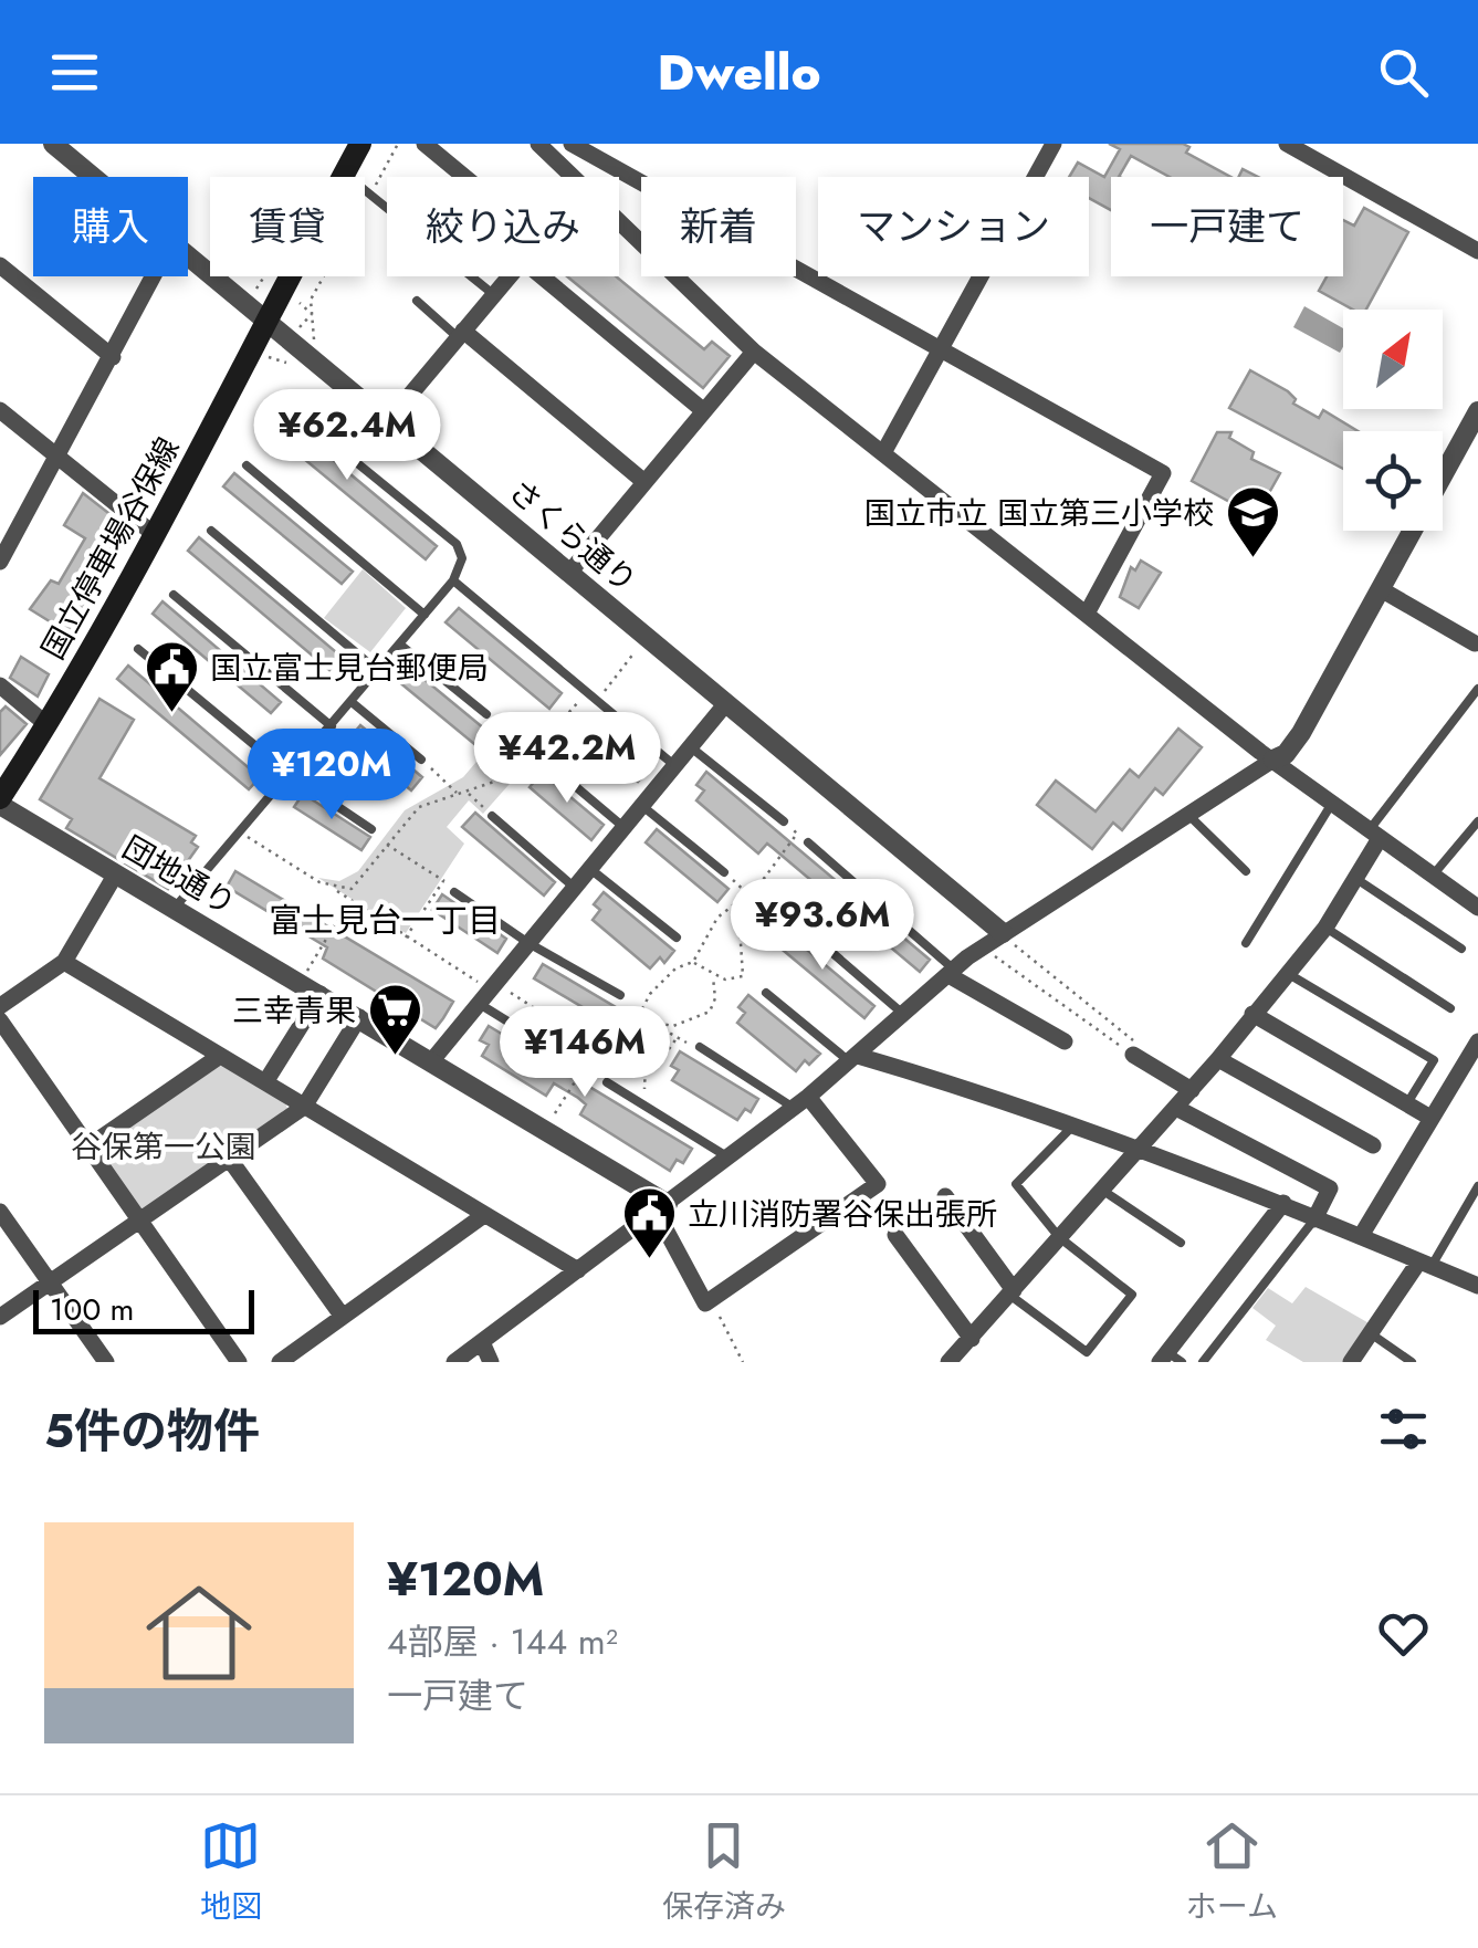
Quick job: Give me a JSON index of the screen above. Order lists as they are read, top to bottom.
{
  "streets": {
    "main road": ["国立停車場谷保線"],
    "street": ["さくら通り", "団地通り"]
  },
  "crossings": [
    ["さくら通り", "国立停車場谷保線"],
    ["国立停車場谷保線", "団地通り"]
  ],
  "districts": ["富士見台一丁目"],
  "parks": ["谷保第一公園"],
  "places": {
    "school or university": ["国立市立 国立第三小学校"],
    "public building": ["国立富士見台郵便局", "立川消防署谷保出張所"],
    "supermarket": ["三幸青果"]
  },
  "scale_bar": "100 m",
  "north": "top right",
  "page": {
    "header": "Dwello",
    "chip": [
      "購入",
      "賃貸",
      "絞り込み",
      "新着",
      "マンション",
      "一戸建て"
    ],
    "price": [
      "¥62.4M",
      "¥42.2M",
      "¥120M",
      "¥93.6M",
      "¥146M"
    ],
    "scale": "100 m",
    "heading": "5件の物件",
    "list": [
      {
        "name": "¥120M",
        "note": "4部屋 · 144 m² · 一戸建て"
      }
    ],
    "tabs": ["地図", "保存済み", "ホーム"]
  }
}
